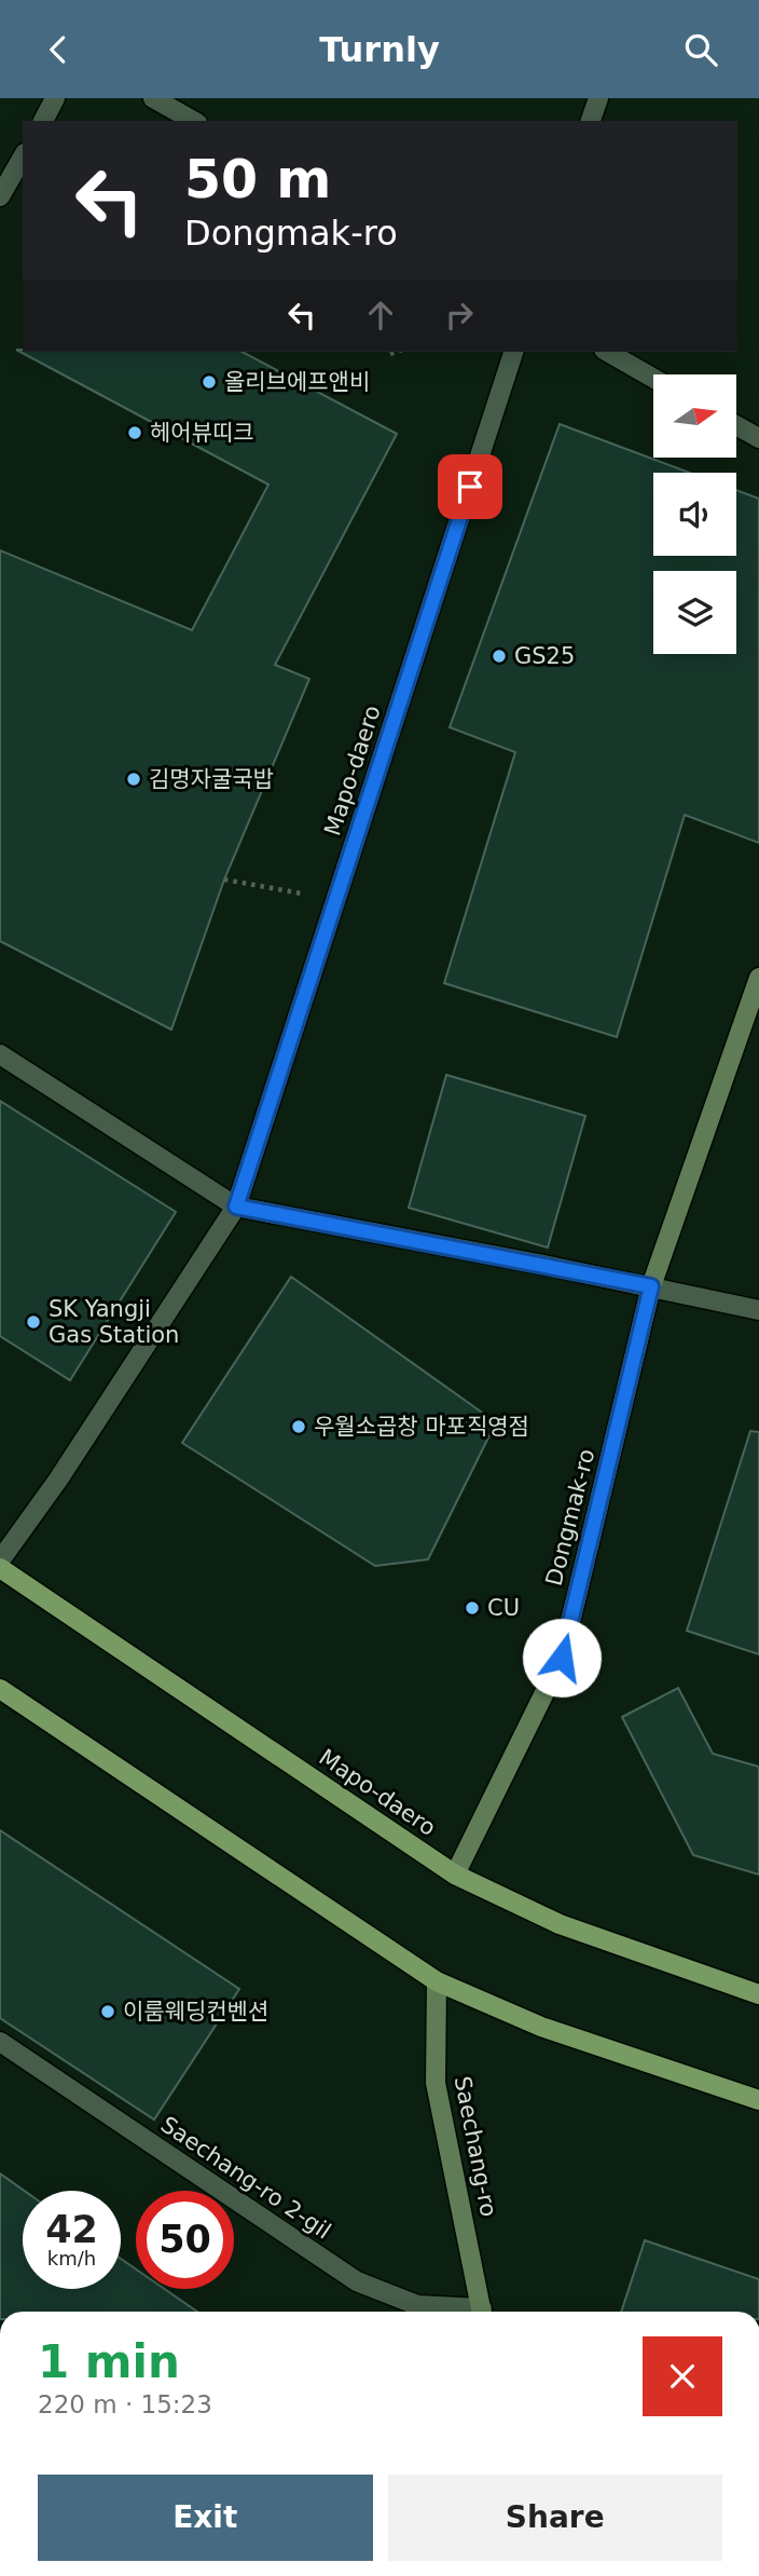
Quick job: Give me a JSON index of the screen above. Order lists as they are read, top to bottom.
{
  "streets": {
    "main road": ["Mapo-daero", "Dongmak-ro", "Saechang-ro"],
    "street": ["Saechang-ro 2-gil"]
  },
  "crossings": [
    ["Mapo-daero", "Dongmak-ro"]
  ],
  "places": [
    "올리브에프앤비",
    "헤어뷰띠크",
    "GS25",
    "김명자굴국밥",
    "SK Yangji Gas Station",
    "우월소곱창 마포직영점",
    "CU",
    "이룸웨딩컨벤션"
  ],
  "north": "right",
  "page": {
    "header": "Turnly",
    "turn": ["50 m", "Dongmak-ro"],
    "speed": "42 km/h",
    "limit": "50",
    "heading": ["1 min", "220 m · 15:23"],
    "buttons": ["Exit", "Share"]
  }
}
